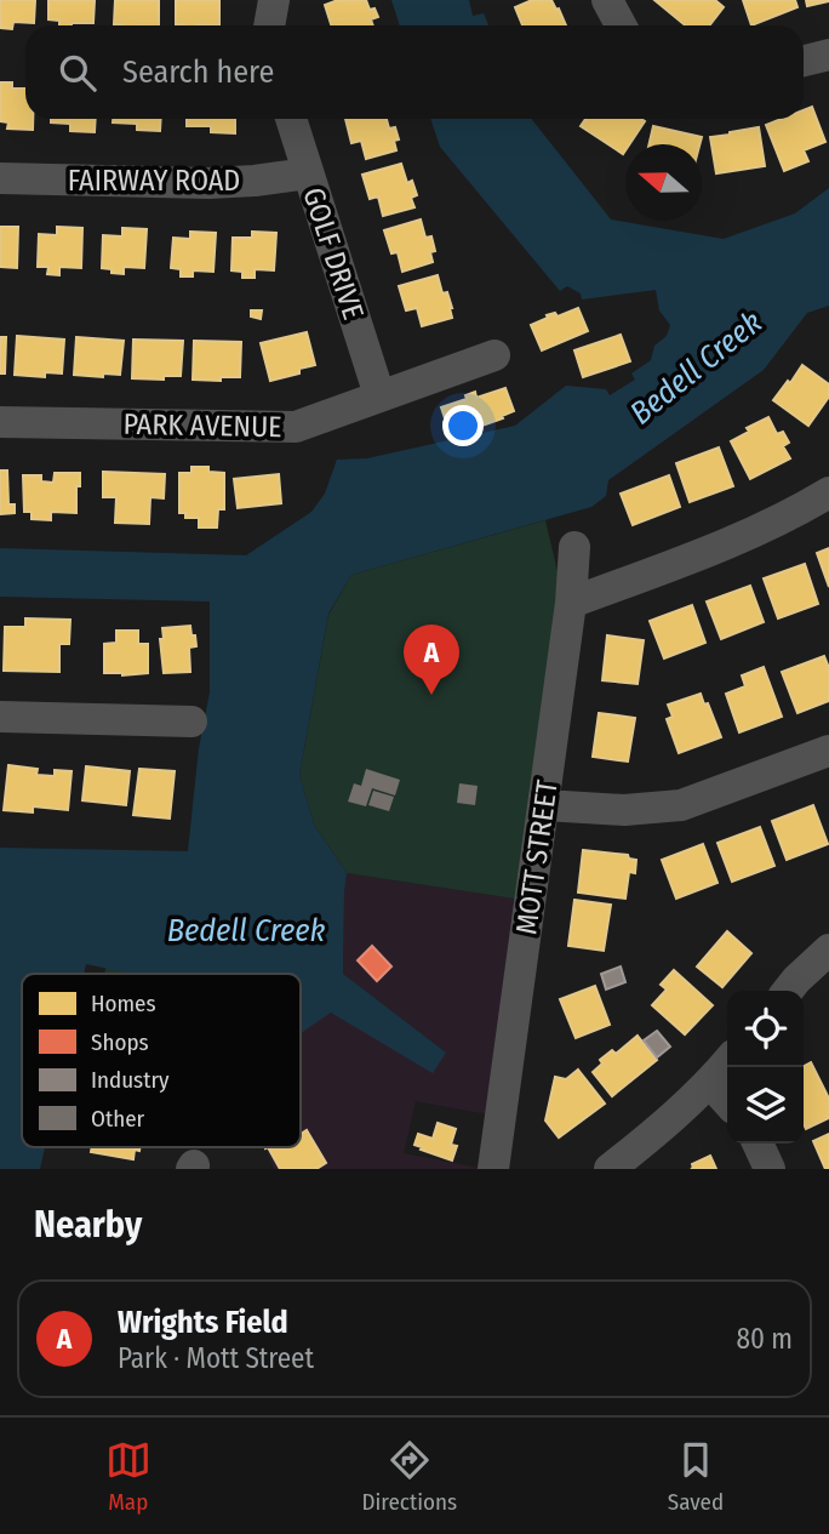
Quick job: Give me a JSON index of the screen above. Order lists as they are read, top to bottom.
{
  "streets": {
    "street": [
      "FAIRWAY ROAD",
      "GOLF DRIVE",
      "PARK AVENUE",
      "MOTT STREET"
    ]
  },
  "crossings": [
    ["FAIRWAY ROAD", "GOLF DRIVE"],
    ["GOLF DRIVE", "PARK AVENUE"]
  ],
  "water": ["Bedell Creek"],
  "legend": [
    "Homes",
    "Shops",
    "Industry",
    "Other"
  ],
  "north": "left",
  "page": {
    "search": "Search here",
    "pins": "A",
    "heading": "Nearby",
    "list": [
      {
        "mark": "A",
        "name": "Wrights Field",
        "note": "Park · Mott Street",
        "value": "80 m"
      }
    ],
    "nav": ["Map", "Directions", "Saved"]
  }
}
